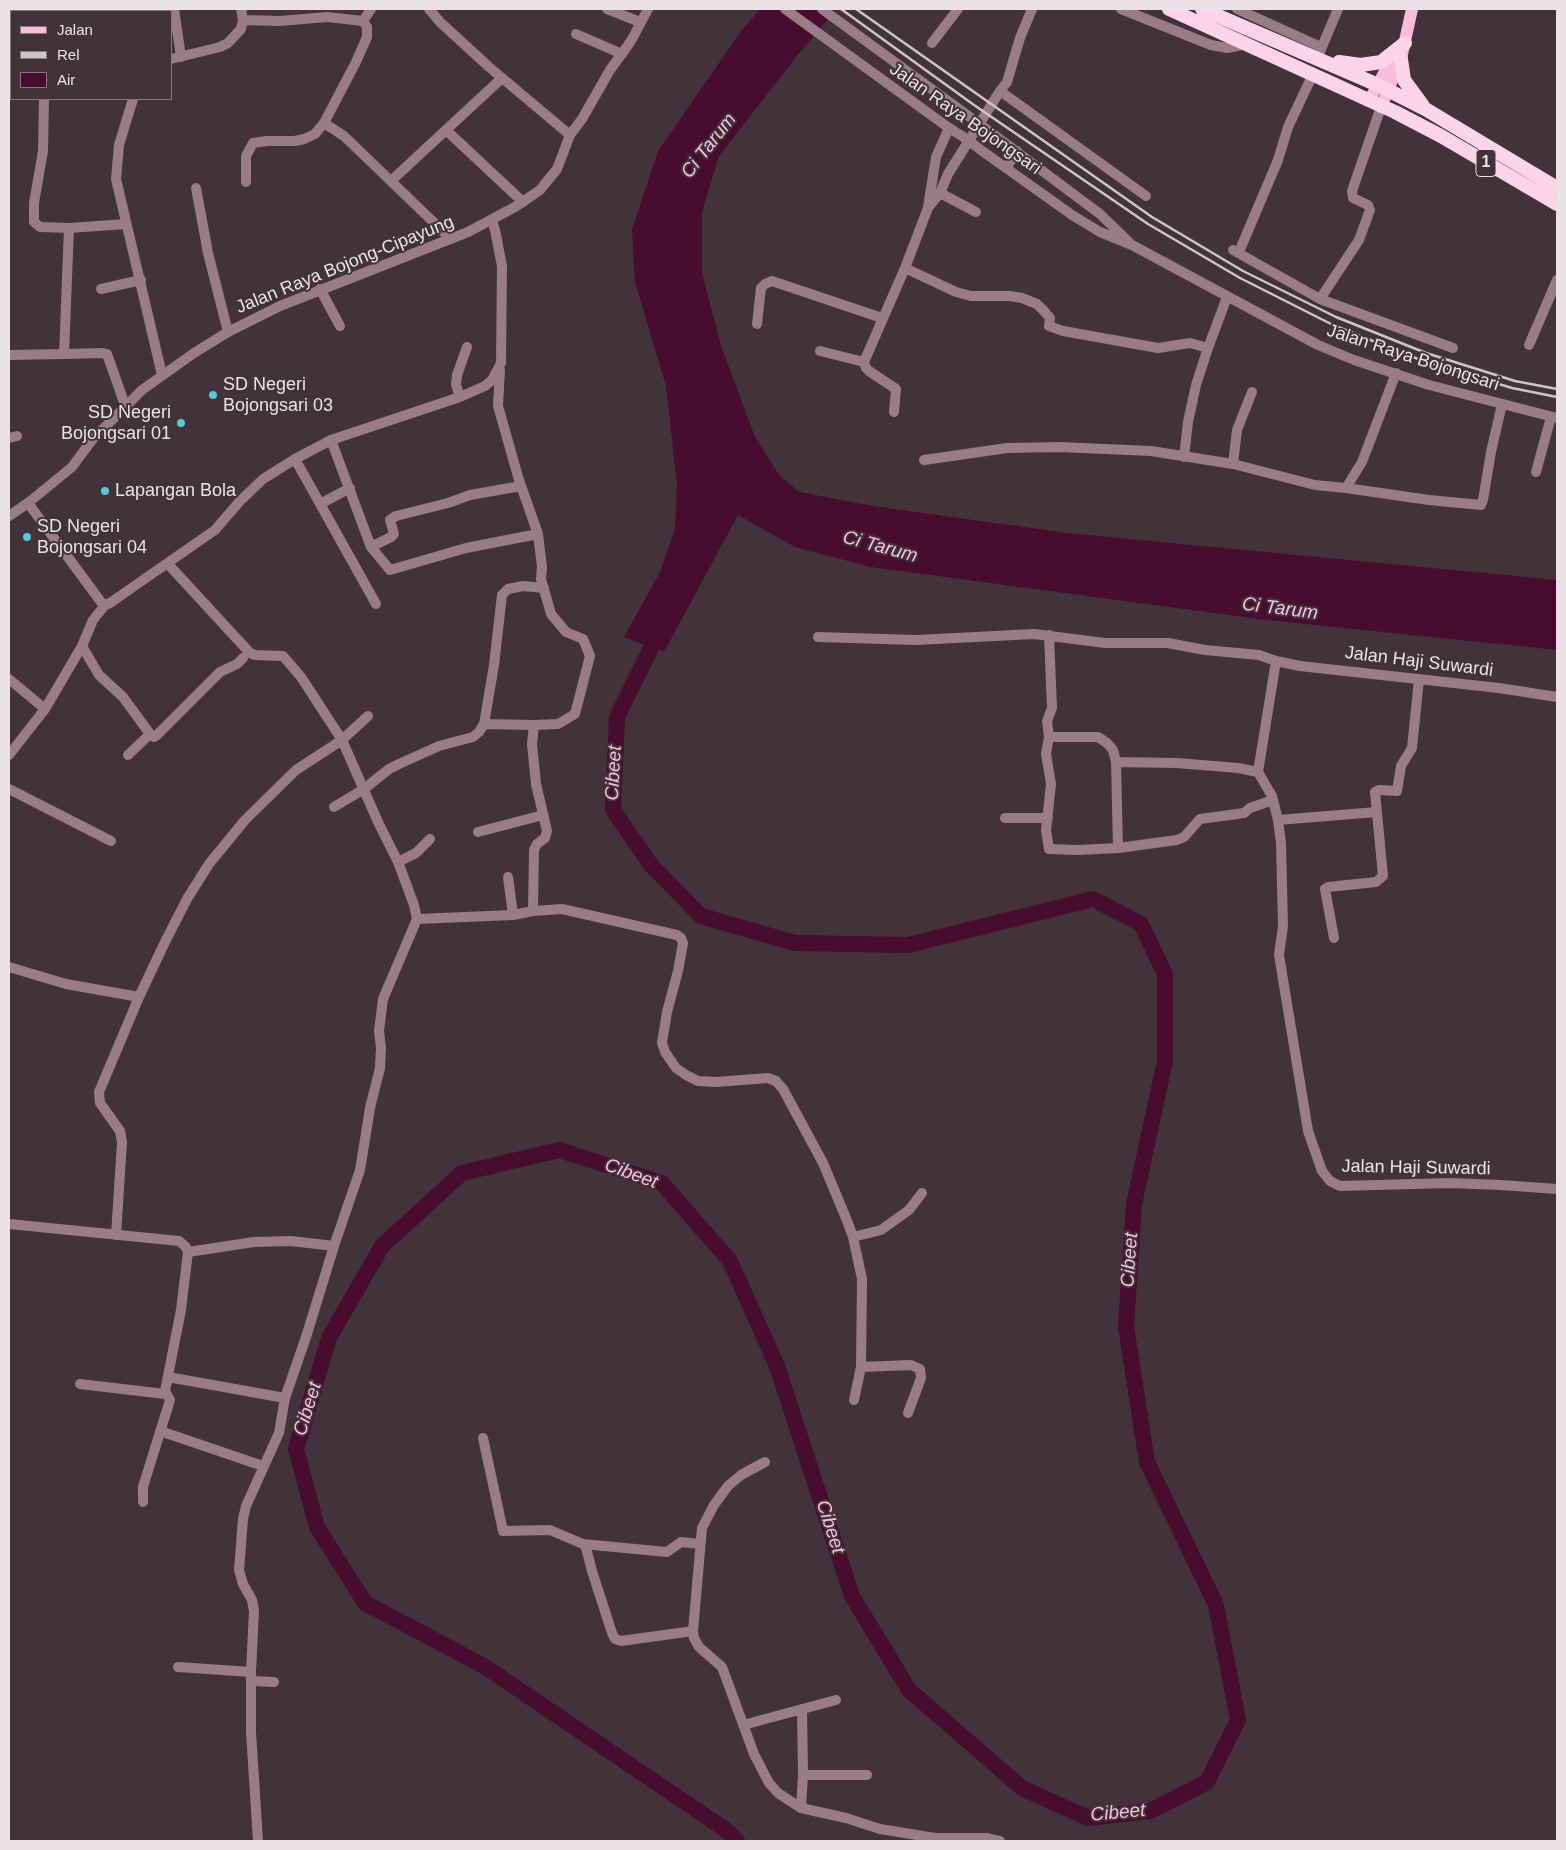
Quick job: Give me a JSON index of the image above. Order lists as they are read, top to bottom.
{
  "streets": {
    "highway": ["1"],
    "street": ["Jalan Raya Bojongsari", "Jalan Raya Bojong-Cipayung", "Jalan Haji Suwardi"]
  },
  "water": ["Ci Tarum", "Cibeet"],
  "places": [
    "SD Negeri Bojongsari 03",
    "SD Negeri Bojongsari 01",
    "Lapangan Bola",
    "SD Negeri Bojongsari 04"
  ],
  "legend": ["Jalan", "Rel", "Air"]
}
